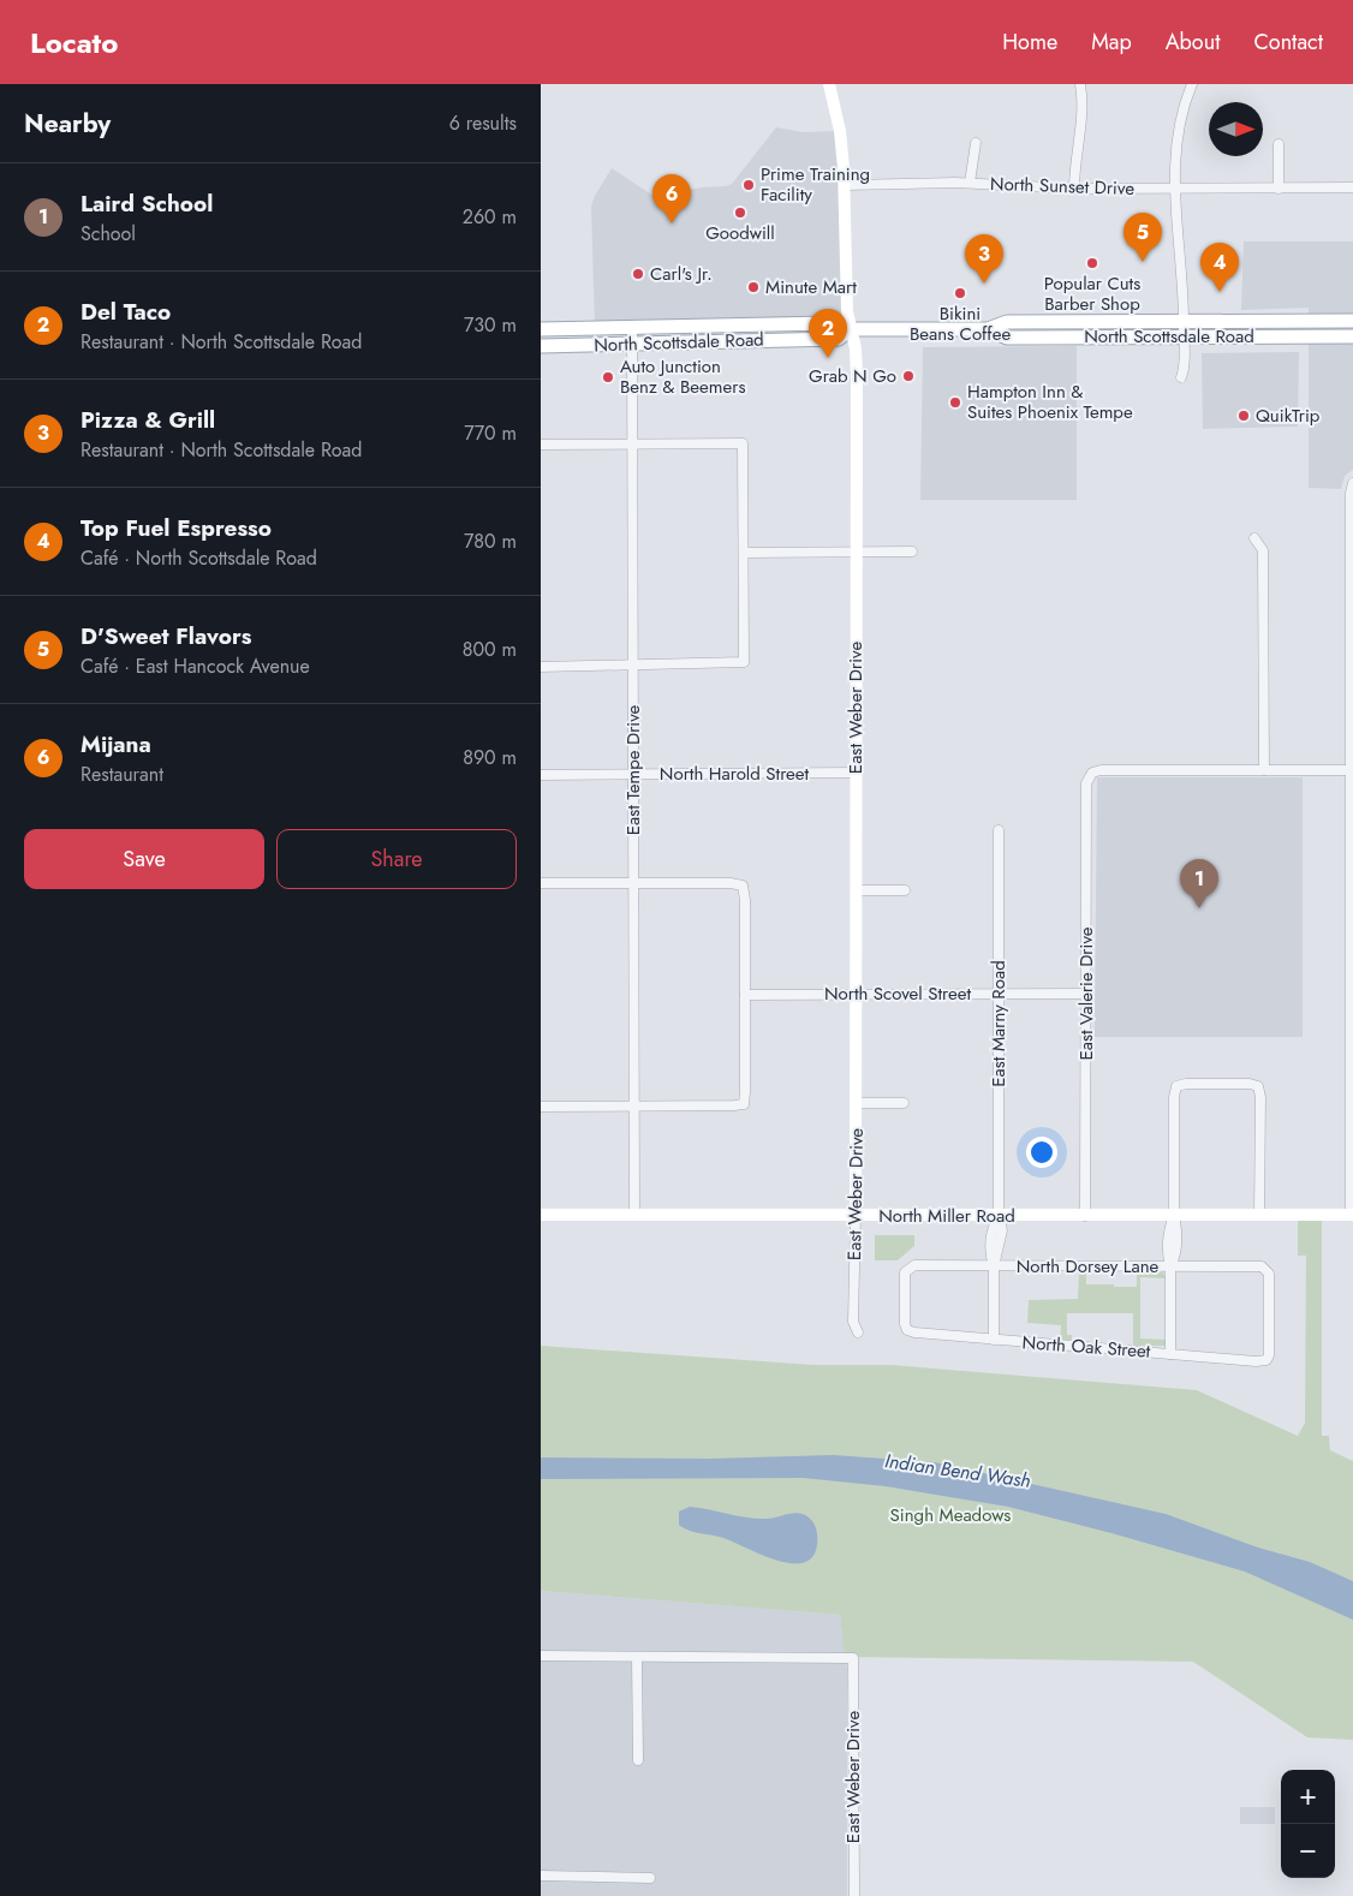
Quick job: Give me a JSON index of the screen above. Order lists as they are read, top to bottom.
{
  "streets": {
    "main road": ["North Scottsdale Road"],
    "street": [
      "North Sunset Drive",
      "East Weber Drive",
      "East Tempe Drive",
      "North Harold Street",
      "North Scovel Street",
      "East Valerie Drive",
      "East Marny Road",
      "North Miller Road",
      "North Dorsey Lane",
      "North Oak Street"
    ]
  },
  "crossings": [
    ["North Sunset Drive", "East Weber Drive"],
    ["North Scottsdale Road", "East Weber Drive"],
    ["North Scottsdale Road", "East Tempe Drive"],
    ["East Weber Drive", "North Harold Street"],
    ["East Weber Drive", "North Scovel Street"],
    ["East Weber Drive", "North Miller Road"],
    ["East Tempe Drive", "North Harold Street"],
    ["East Tempe Drive", "North Miller Road"],
    ["North Scovel Street", "East Valerie Drive"],
    ["North Scovel Street", "East Marny Road"],
    ["East Valerie Drive", "North Miller Road"],
    ["East Marny Road", "North Miller Road"],
    ["East Marny Road", "North Dorsey Lane"],
    ["East Marny Road", "North Oak Street"],
    ["North Dorsey Lane", "North Oak Street"]
  ],
  "water": ["Indian Bend Wash"],
  "parks": ["Singh Meadows"],
  "places": [
    "Prime Training Facility",
    "Goodwill",
    "Popular Cuts Barber Shop",
    "Carl's Jr.",
    "Minute Mart",
    "Bikini Beans Coffee",
    "Grab N Go",
    "Auto Junction Benz & Beemers",
    "Hampton Inn & Suites Phoenix Tempe",
    "QuikTrip"
  ],
  "north": "right",
  "page": {
    "header": "Locato",
    "nav": [
      "Home",
      "Map",
      "About",
      "Contact"
    ],
    "heading": ["Nearby", "6 results"],
    "list": [
      {
        "mark": "1",
        "name": "Laird School",
        "note": "School",
        "value": "260 m"
      },
      {
        "mark": "2",
        "name": "Del Taco",
        "note": "Restaurant · North Scottsdale Road",
        "value": "730 m"
      },
      {
        "mark": "3",
        "name": "Pizza & Grill",
        "note": "Restaurant · North Scottsdale Road",
        "value": "770 m"
      },
      {
        "mark": "4",
        "name": "Top Fuel Espresso",
        "note": "Café · North Scottsdale Road",
        "value": "780 m"
      },
      {
        "mark": "5",
        "name": "D'Sweet Flavors",
        "note": "Café · East Hancock Avenue",
        "value": "800 m"
      },
      {
        "mark": "6",
        "name": "Mijana",
        "note": "Restaurant",
        "value": "890 m"
      }
    ],
    "pins": [
      "6",
      "5",
      "3",
      "4",
      "2",
      "1"
    ],
    "buttons": ["Save", "Share"],
    "map_buttons": ["+", "−"]
  }
}
